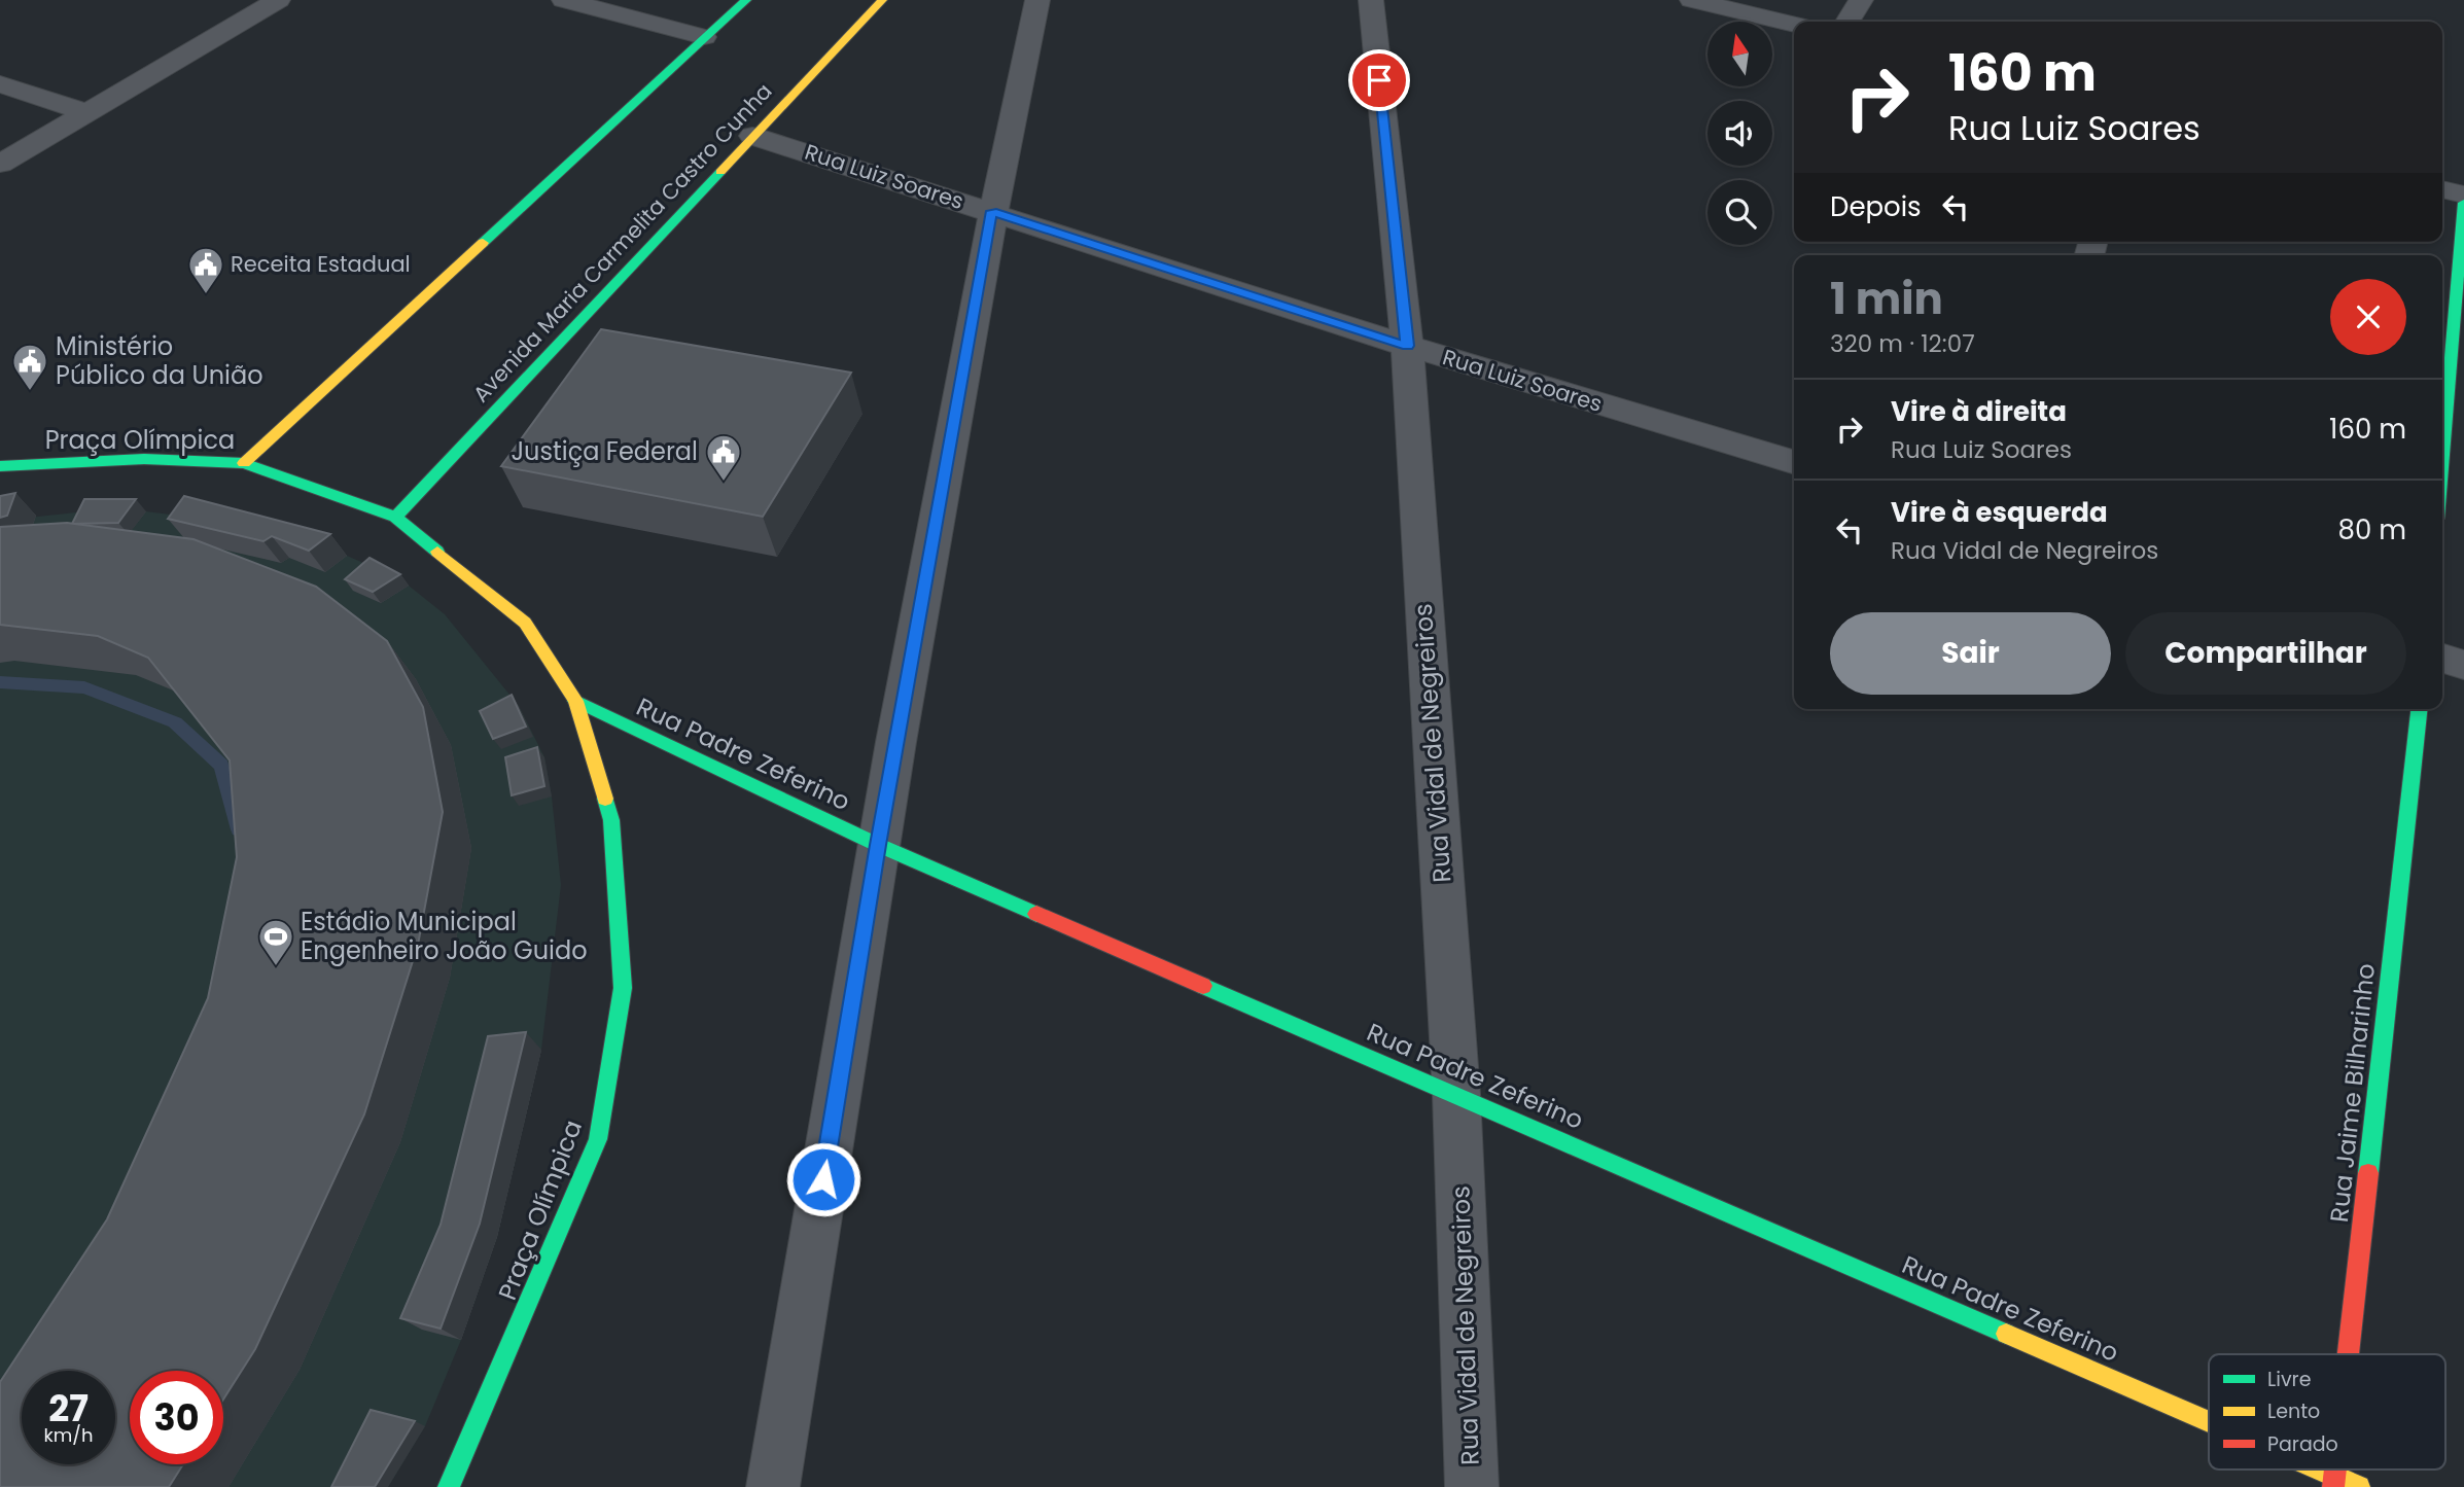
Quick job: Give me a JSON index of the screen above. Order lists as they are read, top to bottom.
{
  "streets": {
    "street": [
      "Rua Luiz Soares",
      "Avenida Maria Carmelita Castro Cunha",
      "Praça Olímpica",
      "Rua Vidal de Negreiros",
      "Rua Padre Zeferino",
      "Rua Jaime Bilharinho"
    ]
  },
  "crossings": [
    ["Rua Luiz Soares", "Avenida Maria Carmelita Castro Cunha"],
    ["Rua Luiz Soares", "Rua Vidal de Negreiros"],
    ["Avenida Maria Carmelita Castro Cunha", "Praça Olímpica"],
    ["Praça Olímpica", "Rua Padre Zeferino"],
    ["Rua Vidal de Negreiros", "Rua Padre Zeferino"]
  ],
  "places": {
    "public building": ["Receita Estadual", "Ministério Público da União", "Justiça Federal"],
    "sports": ["Estádio Municipal Engenheiro João Guido"]
  },
  "legend": ["Livre", "Lento", "Parado"],
  "north": "top",
  "page": {
    "turn": ["160 m", "Rua Luiz Soares"],
    "then": "Depois",
    "heading": ["1 min", "320 m · 12:07"],
    "list": [
      {
        "name": "Vire à direita",
        "note": "Rua Luiz Soares",
        "value": "160 m"
      },
      {
        "name": "Vire à esquerda",
        "note": "Rua Vidal de Negreiros",
        "value": "80 m"
      }
    ],
    "buttons": ["Sair", "Compartilhar"],
    "speed": "27 km/h",
    "limit": "30"
  }
}
